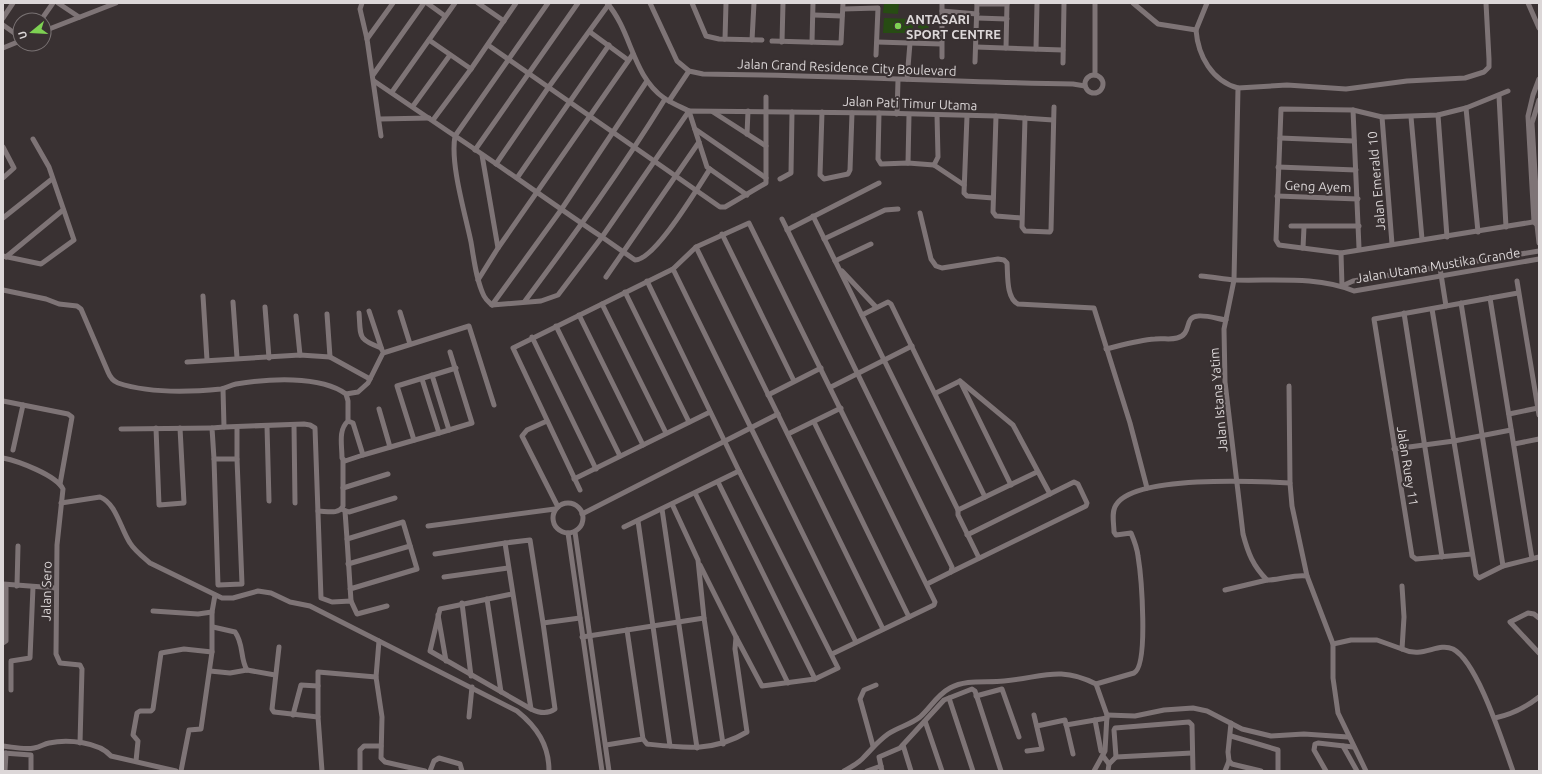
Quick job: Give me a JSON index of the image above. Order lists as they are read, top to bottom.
{
  "streets": {
    "street": [
      "Jalan Grand Residence City Boulevard",
      "Jalan Pati Timur Utama",
      "Jalan Emerald 10",
      "Geng Ayem",
      "Jalan Utama Mustika Grande",
      "Jalan Istana Yatim",
      "Jalan Ruey 11",
      "Jalan Sero"
    ]
  },
  "crossings": [
    ["Jalan Utama Mustika Grande", "Jalan Istana Yatim"]
  ],
  "places": ["ANTASARI SPORT CENTRE"],
  "north": "left"
}
